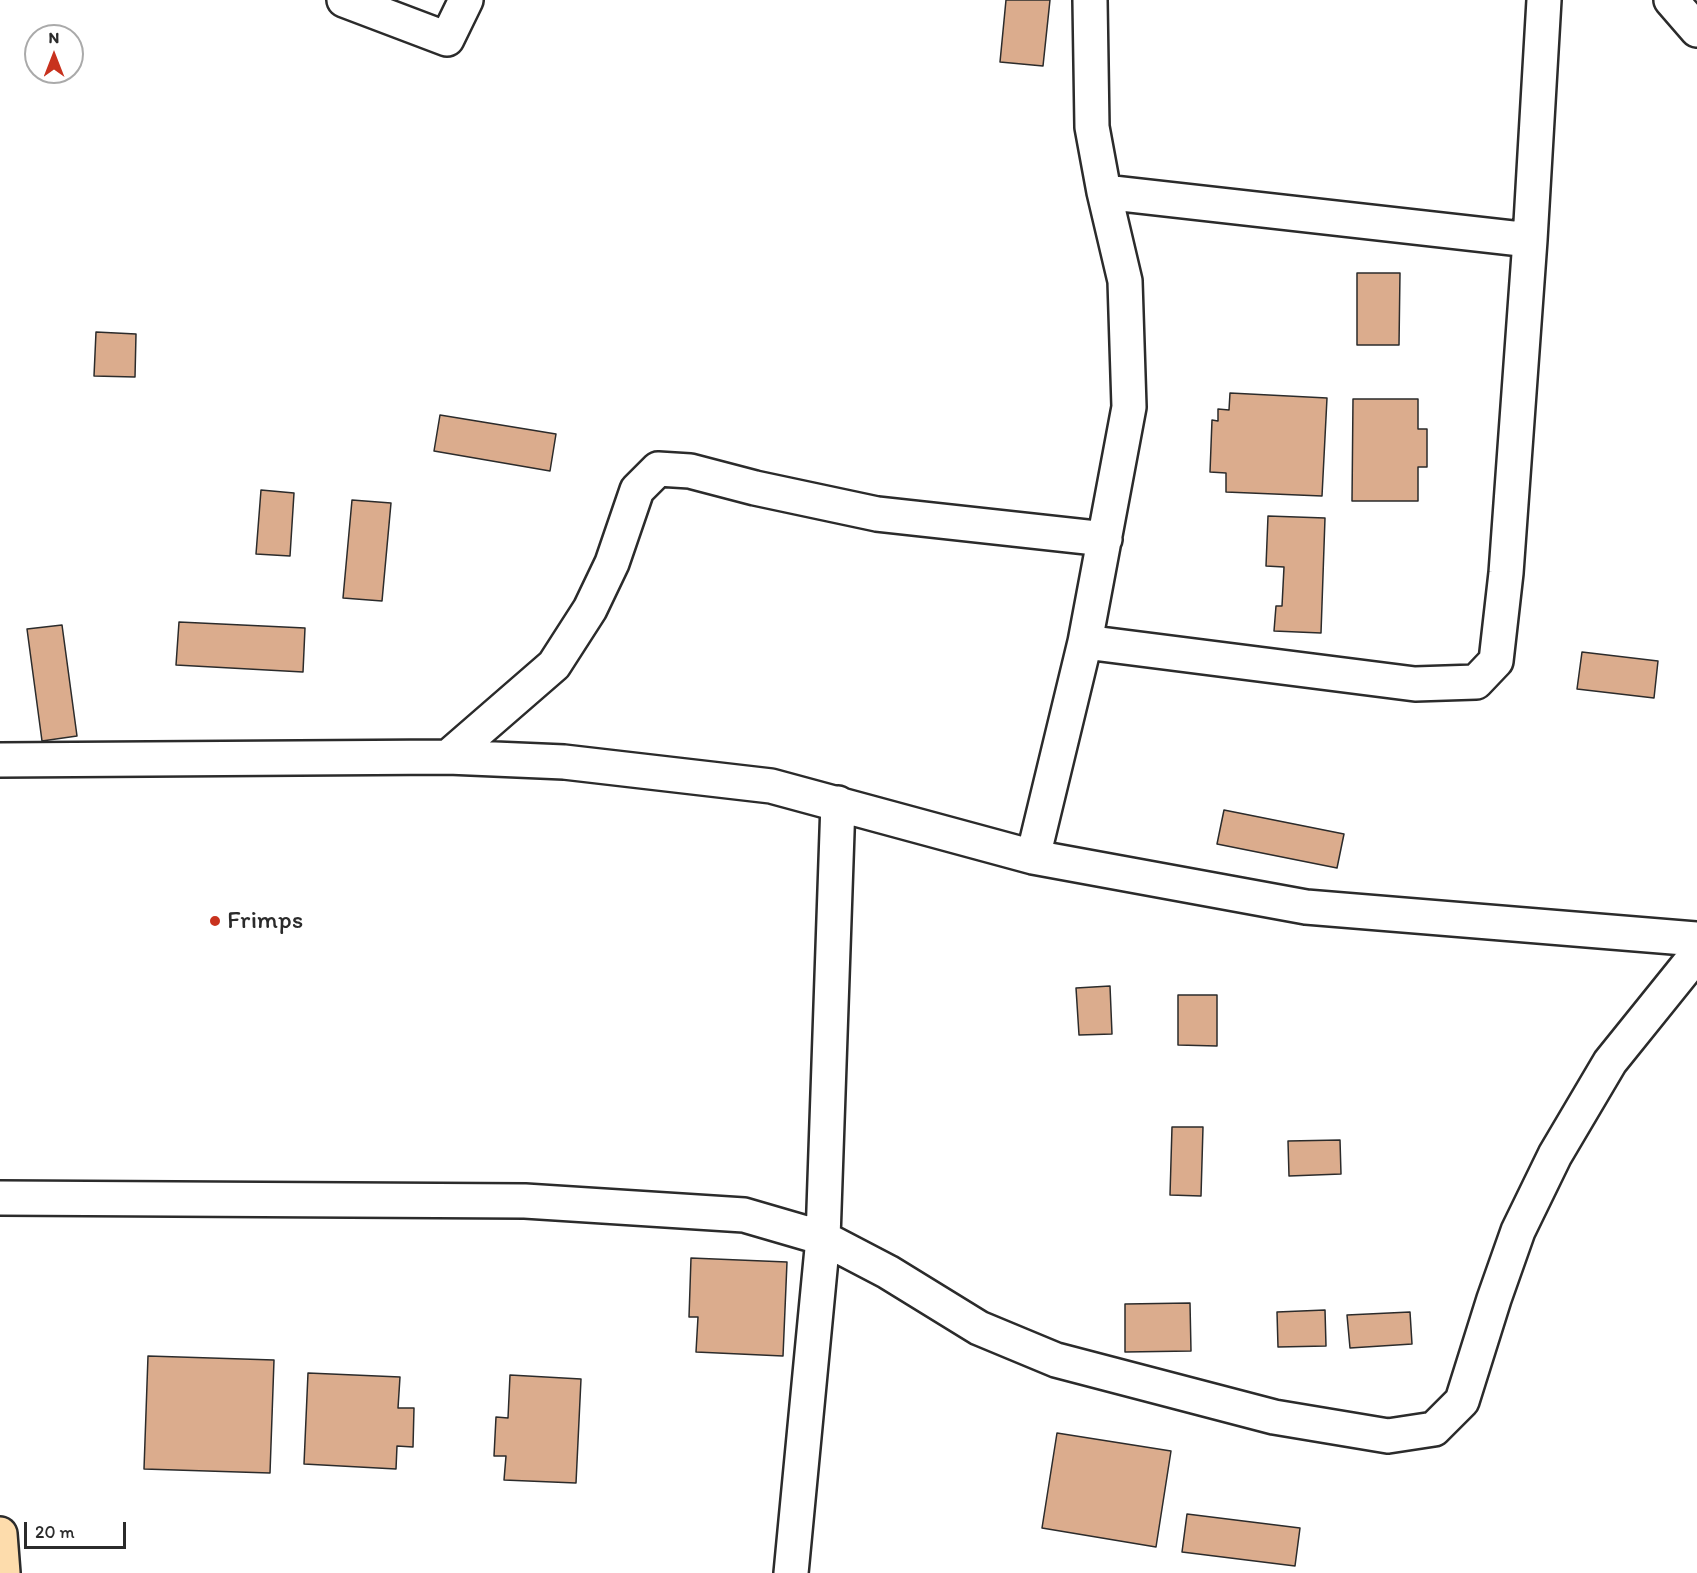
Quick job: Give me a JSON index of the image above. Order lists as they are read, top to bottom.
{
  "places": ["Frimps"],
  "scale_bar": "20 m",
  "north": "top"
}
